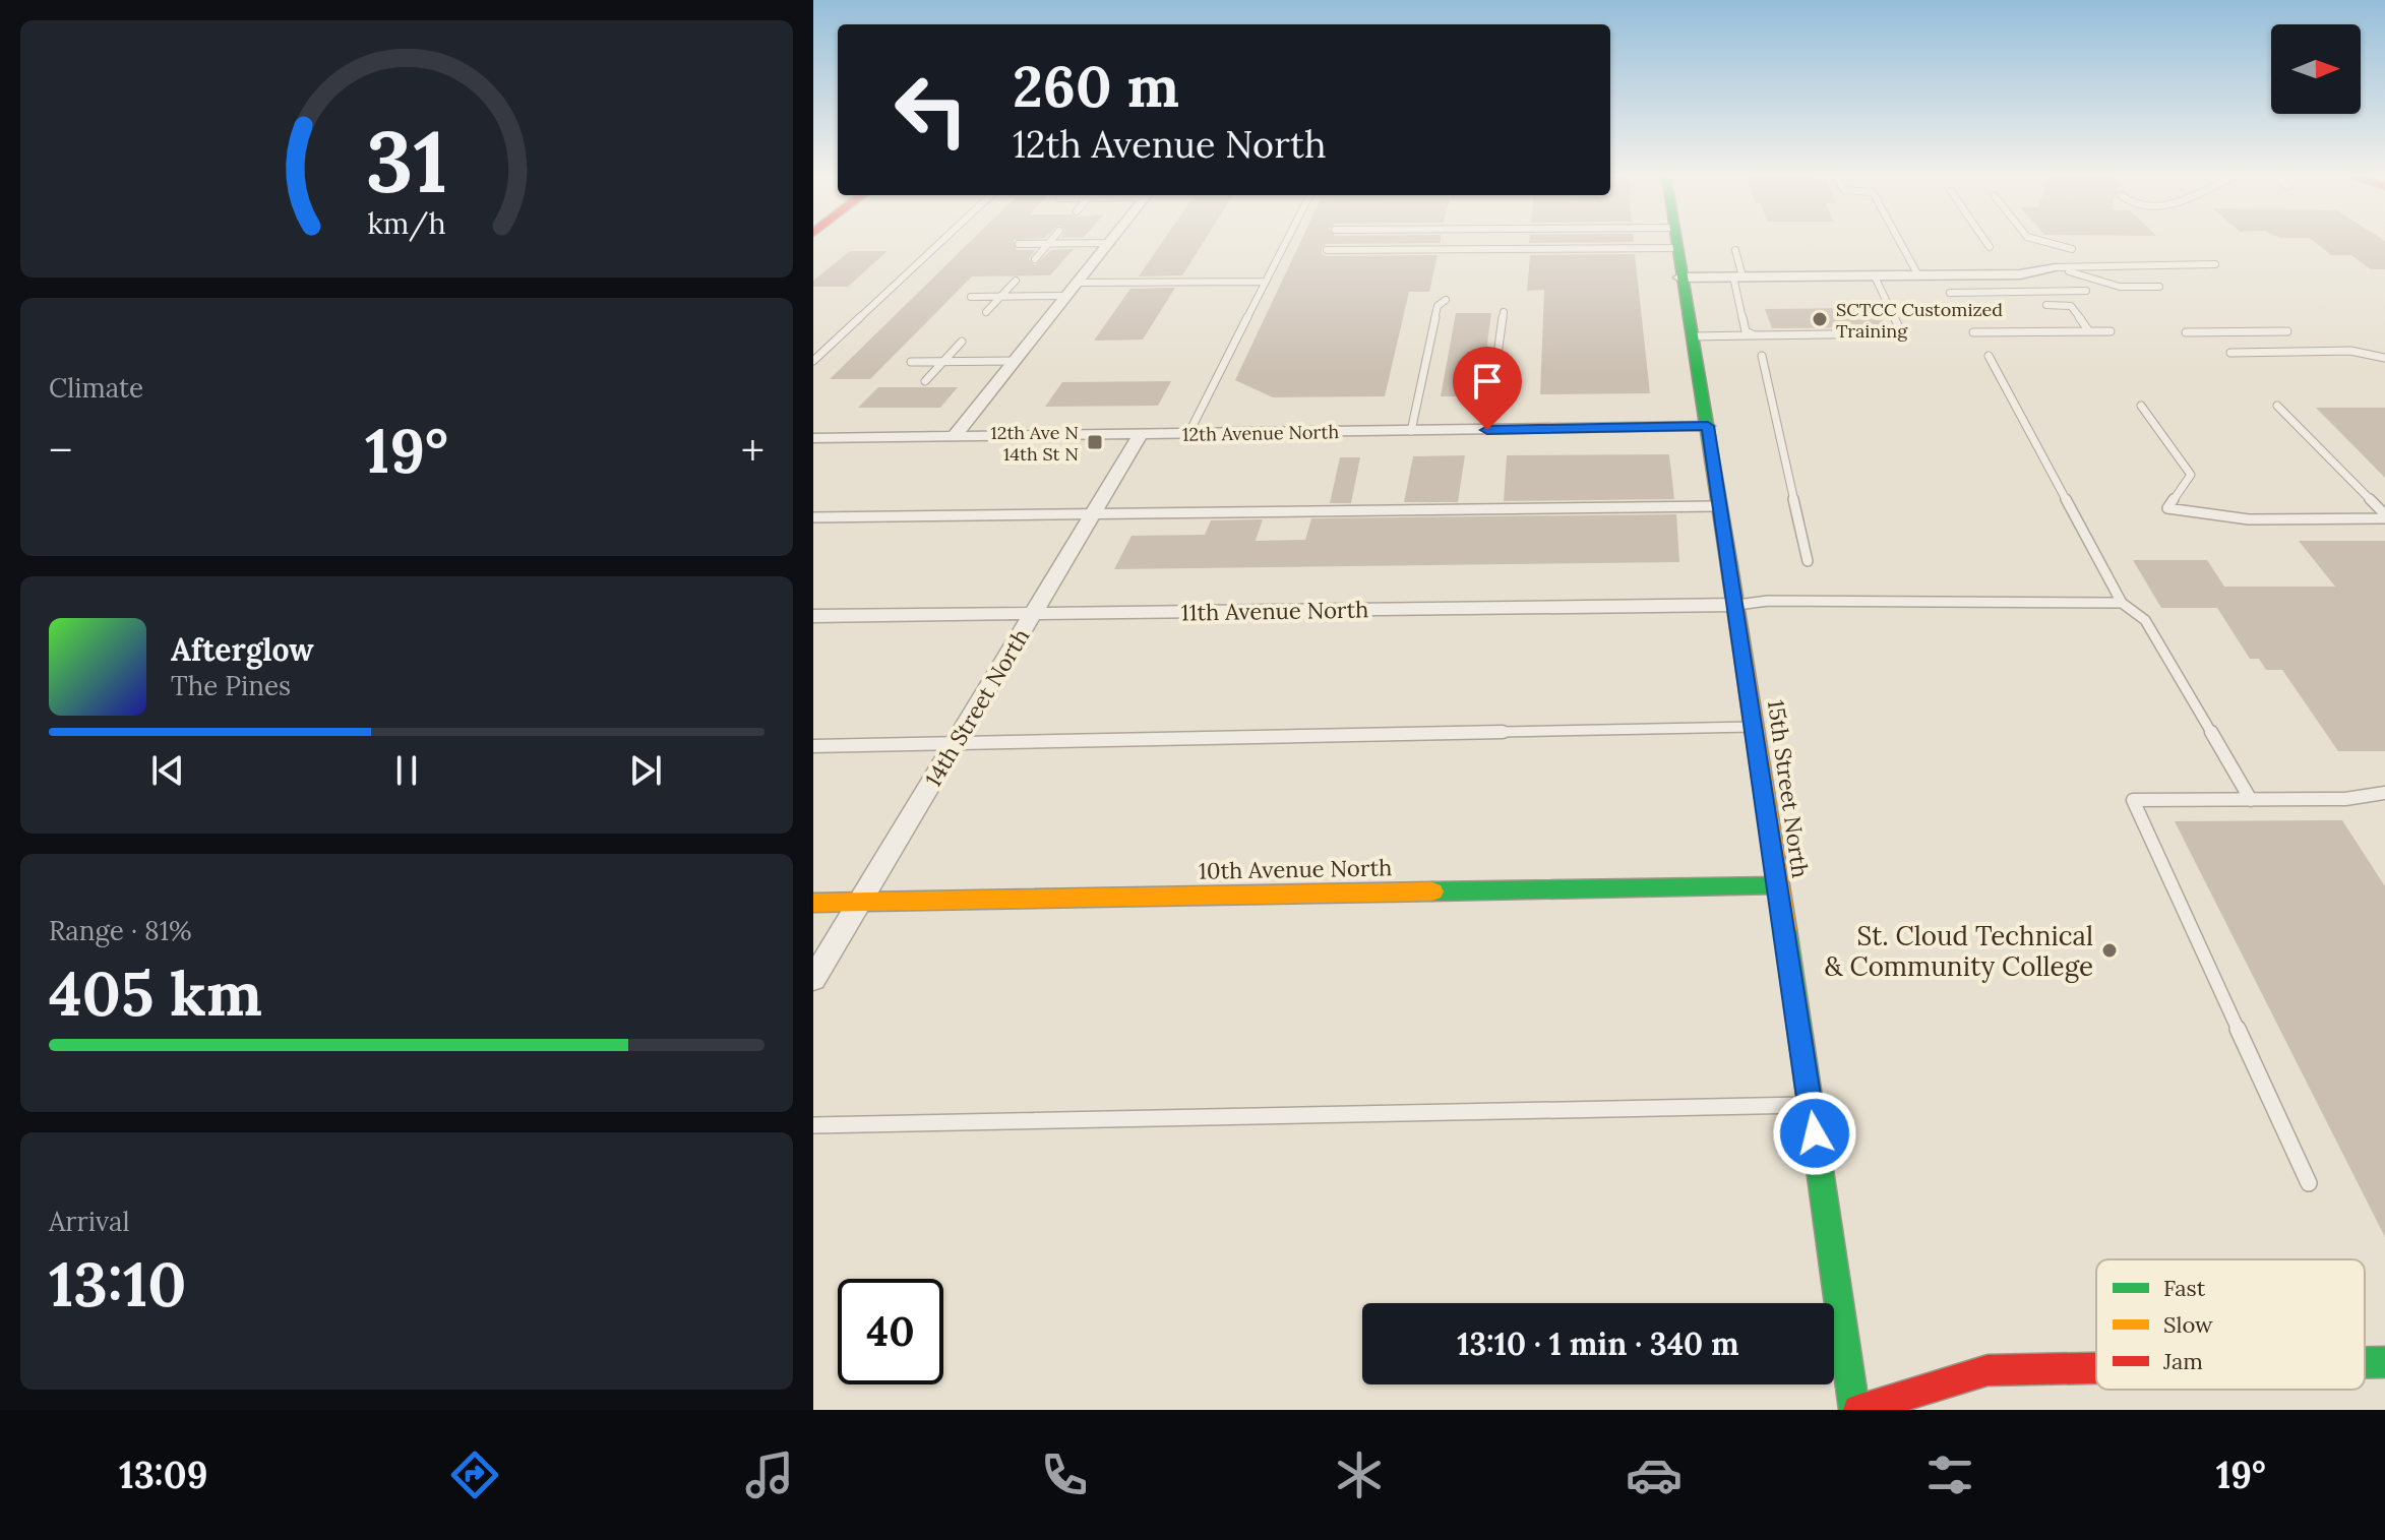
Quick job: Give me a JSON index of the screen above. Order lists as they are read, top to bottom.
{
  "streets": {
    "street": [
      "12th Avenue North",
      "11th Avenue North",
      "14th Street North",
      "15th Street North",
      "10th Avenue North"
    ]
  },
  "crossings": [
    ["12th Avenue North", "14th Street North"],
    ["12th Avenue North", "15th Street North"],
    ["11th Avenue North", "14th Street North"],
    ["11th Avenue North", "15th Street North"],
    ["14th Street North", "10th Avenue North"],
    ["15th Street North", "10th Avenue North"]
  ],
  "places": {
    "other": ["SCTCC Customized Training", "St. Cloud Technical & Community College"],
    "transit": ["12th Ave N 14th St N"]
  },
  "legend": ["Fast", "Slow", "Jam"],
  "north": "right",
  "page": {
    "turn": ["260 m", "12th Avenue North"],
    "tile": [
      "Climate",
      ["Range · 81%", "405 km"],
      ["Arrival", "13:10"]
    ],
    "heat": ["−", "19°", "+"],
    "song": ["Afterglow", "The Pines"],
    "limit": "40",
    "trip": "13:10 · 1 min · 340 m",
    "tabs": ["13:09", "19°"],
    "gauge": ["31", "km/h"]
  }
}
